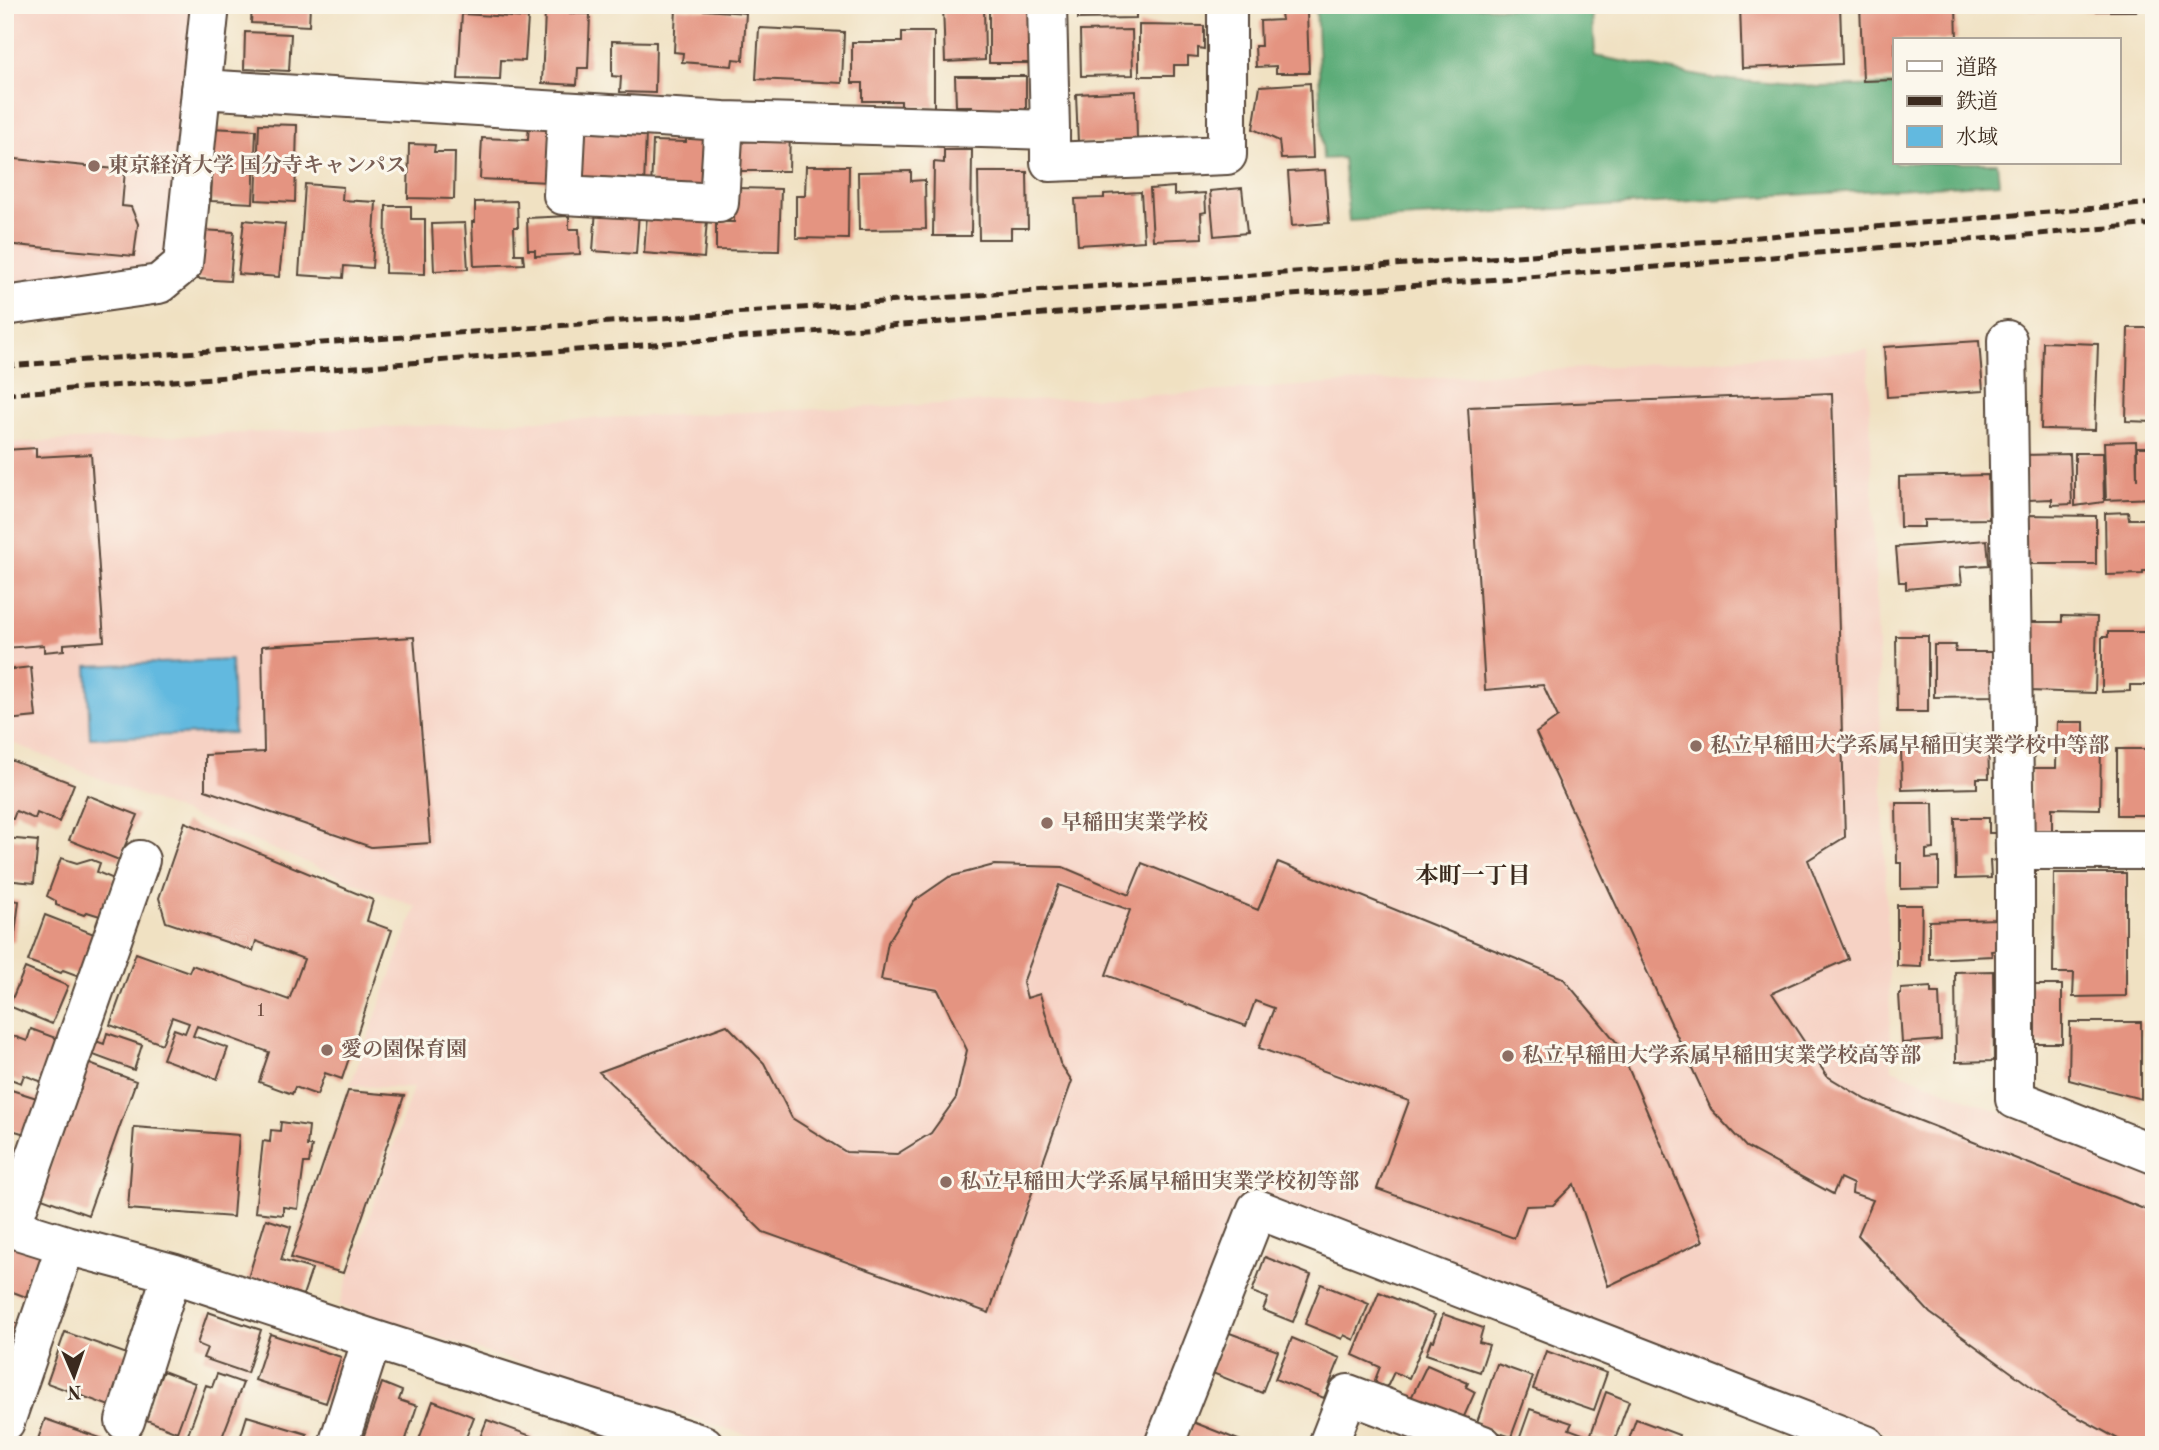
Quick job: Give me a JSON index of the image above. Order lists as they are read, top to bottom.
{
  "districts": ["本町一丁目"],
  "places": [
    "東京経済大学 国分寺キャンパス",
    "私立早稲田大学系属早稲田実業学校中等部",
    "早稲田実業学校",
    "愛の園保育園",
    "私立早稲田大学系属早稲田実業学校高等部",
    "私立早稲田大学系属早稲田実業学校初等部"
  ],
  "house_numbers": ["1"],
  "legend": ["道路", "鉄道", "水域"],
  "north": "bottom"
}
